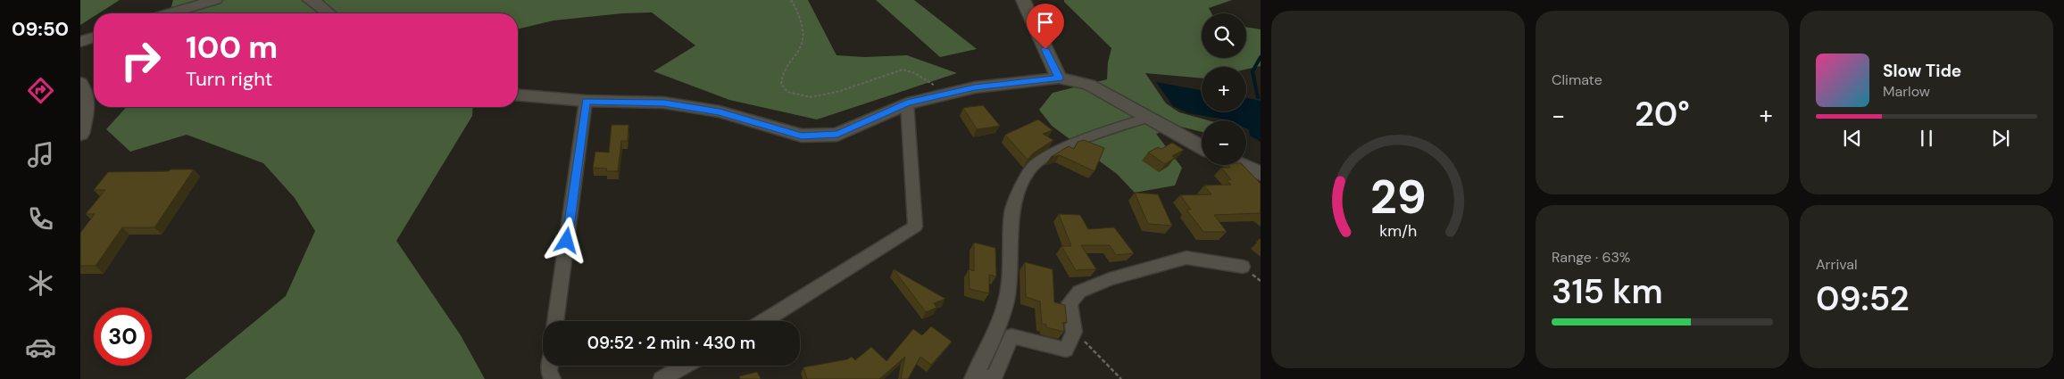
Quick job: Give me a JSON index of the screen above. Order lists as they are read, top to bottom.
{
  "page": {
    "tabs": "09:50",
    "tile": [
      "Climate",
      ["Range · 63%", "315 km"],
      ["Arrival", "09:52"]
    ],
    "map_buttons": ["+", "−"],
    "turn": ["100 m", "Turn right"],
    "song": ["Slow Tide", "Marlow"],
    "heat": ["−", "20°", "+"],
    "limit": "30",
    "trip": "09:52 · 2 min · 430 m",
    "gauge": ["29", "km/h"]
  }
}
